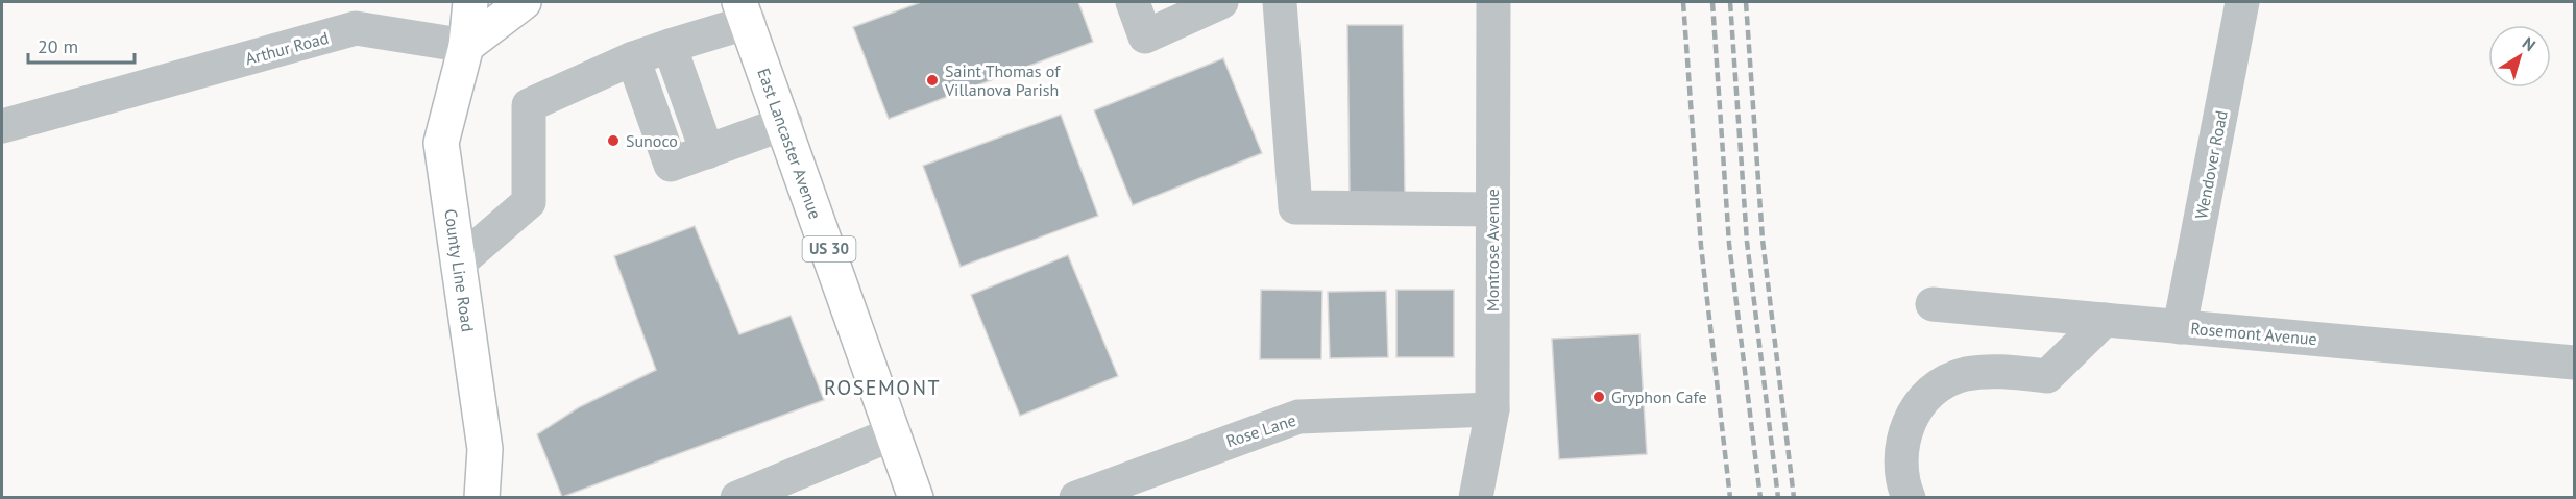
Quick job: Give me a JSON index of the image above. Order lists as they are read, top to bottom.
{
  "streets": {
    "main road": ["East Lancaster Avenue", "US 30", "County Line Road"],
    "street": [
      "Arthur Road",
      "Wendover Road",
      "Montrose Avenue",
      "Rosemont Avenue",
      "Rose Lane"
    ]
  },
  "crossings": [
    ["Arthur Road", "County Line Road"],
    ["Wendover Road", "Rosemont Avenue"],
    ["Montrose Avenue", "Rose Lane"]
  ],
  "districts": ["ROSEMONT"],
  "places": ["Saint Thomas of Villanova Parish", "Sunoco", "Gryphon Cafe"],
  "scale_bar": "20 m",
  "north": "top right"
}
